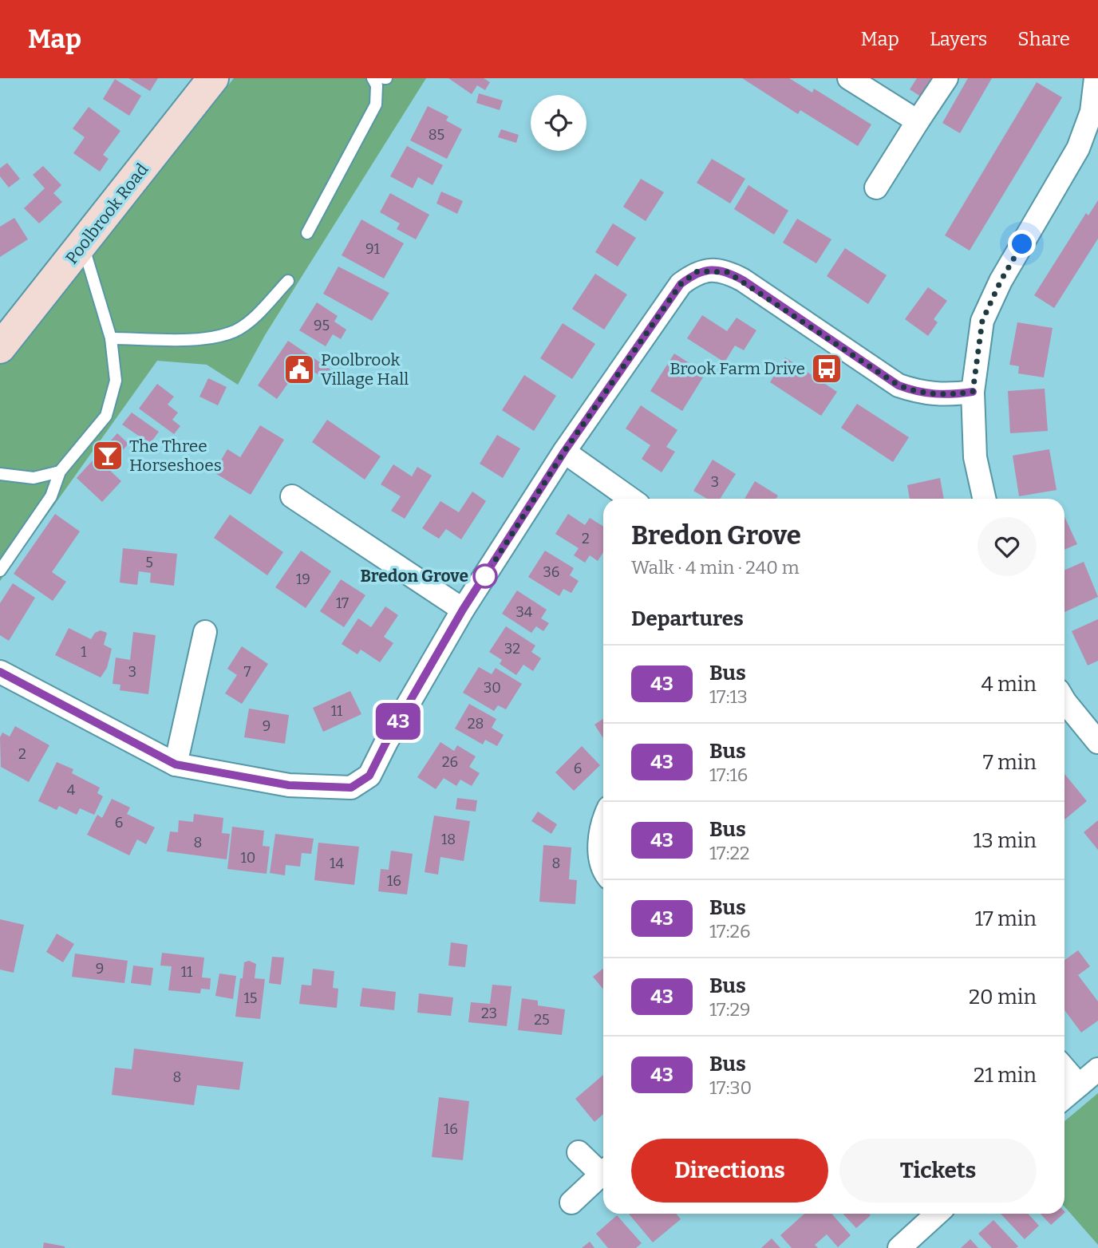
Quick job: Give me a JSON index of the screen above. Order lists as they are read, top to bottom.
{
  "streets": {
    "main road": ["Poolbrook Road"]
  },
  "places": {
    "bus stop": ["Brook Farm Drive"],
    "public building": ["Poolbrook Village Hall"],
    "bar": ["The Three Horseshoes"],
    "other": ["Bredon Grove"]
  },
  "lines": ["bus line 43"],
  "house_numbers": [
    "85",
    "91",
    "95",
    "3",
    "2",
    "5",
    "36",
    "19",
    "17",
    "34",
    "32",
    "1",
    "3",
    "7",
    "30",
    "11",
    "28",
    "9",
    "2",
    "26",
    "6",
    "4",
    "6",
    "18",
    "8",
    "10",
    "14",
    "8",
    "16",
    "9",
    "11",
    "15",
    "23",
    "25",
    "8",
    "16"
  ],
  "page": {
    "header": "Map",
    "nav": ["Map", "Layers", "Share"],
    "on_map": "43",
    "heading": [
      ["Bredon Grove", "Walk · 4 min · 240 m"],
      "Departures"
    ],
    "list": [
      {
        "mark": "43",
        "name": "Bus",
        "note": "17:13",
        "value": "4 min"
      },
      {
        "mark": "43",
        "name": "Bus",
        "note": "17:16",
        "value": "7 min"
      },
      {
        "mark": "43",
        "name": "Bus",
        "note": "17:22",
        "value": "13 min"
      },
      {
        "mark": "43",
        "name": "Bus",
        "note": "17:26",
        "value": "17 min"
      },
      {
        "mark": "43",
        "name": "Bus",
        "note": "17:29",
        "value": "20 min"
      },
      {
        "mark": "43",
        "name": "Bus",
        "note": "17:30",
        "value": "21 min"
      }
    ],
    "buttons": ["Directions", "Tickets"]
  }
}
